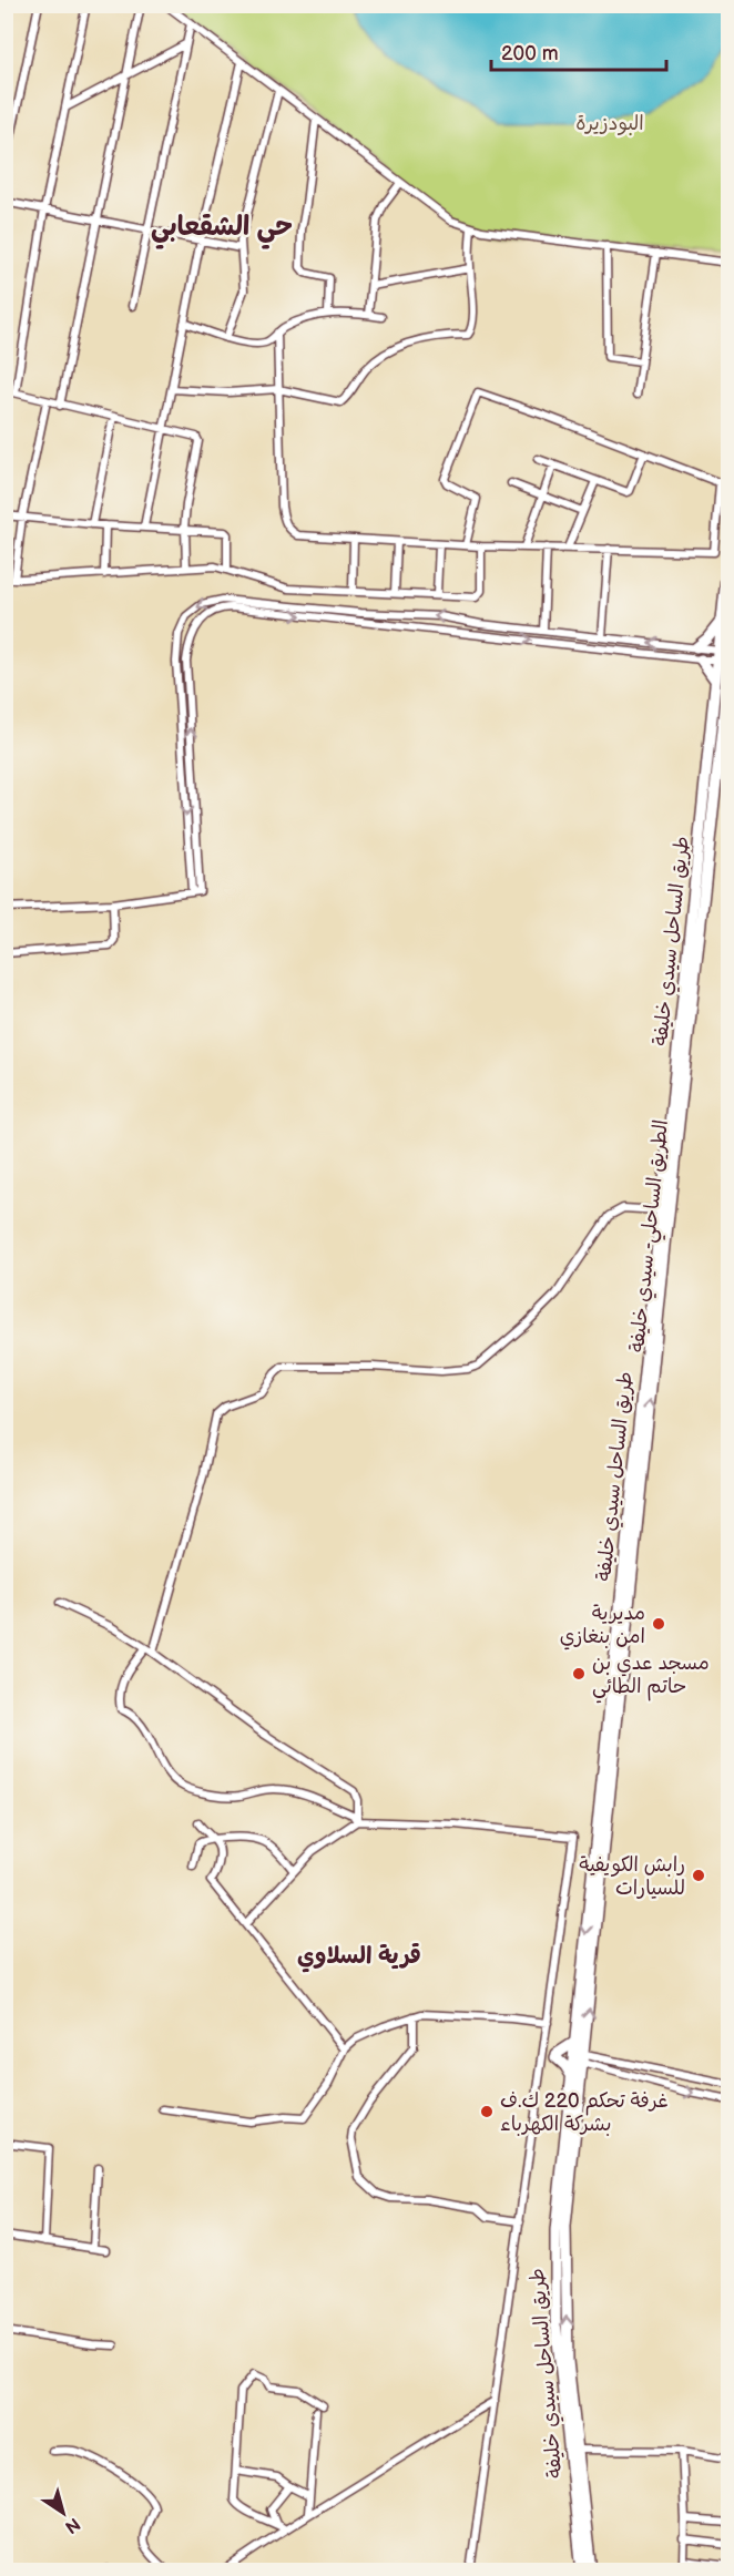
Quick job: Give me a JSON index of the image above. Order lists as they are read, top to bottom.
{
  "streets": {
    "highway": ["طريق الساحل سيدي خليفة", "الطريق الساحلي- سيدي خليفة"]
  },
  "crossings": [
    ["طريق الساحل سيدي خليفة", "الطريق الساحلي- سيدي خليفة"]
  ],
  "one_way": ["طريق الساحل سيدي خليفة", "الطريق الساحلي- سيدي خليفة"],
  "districts": ["حي الشقعابي", "قرية السلاوي"],
  "parks": ["البودزيرة"],
  "places": [
    "مديرية امن بنغازي",
    "مسجد عدي بن حاتم الطائي",
    "رابش الكويفية للسيارات",
    "غرفة تحكم 220 ك.ف بشركة الكهرباء"
  ],
  "scale_bar": "200 m",
  "north": "bottom right"
}
